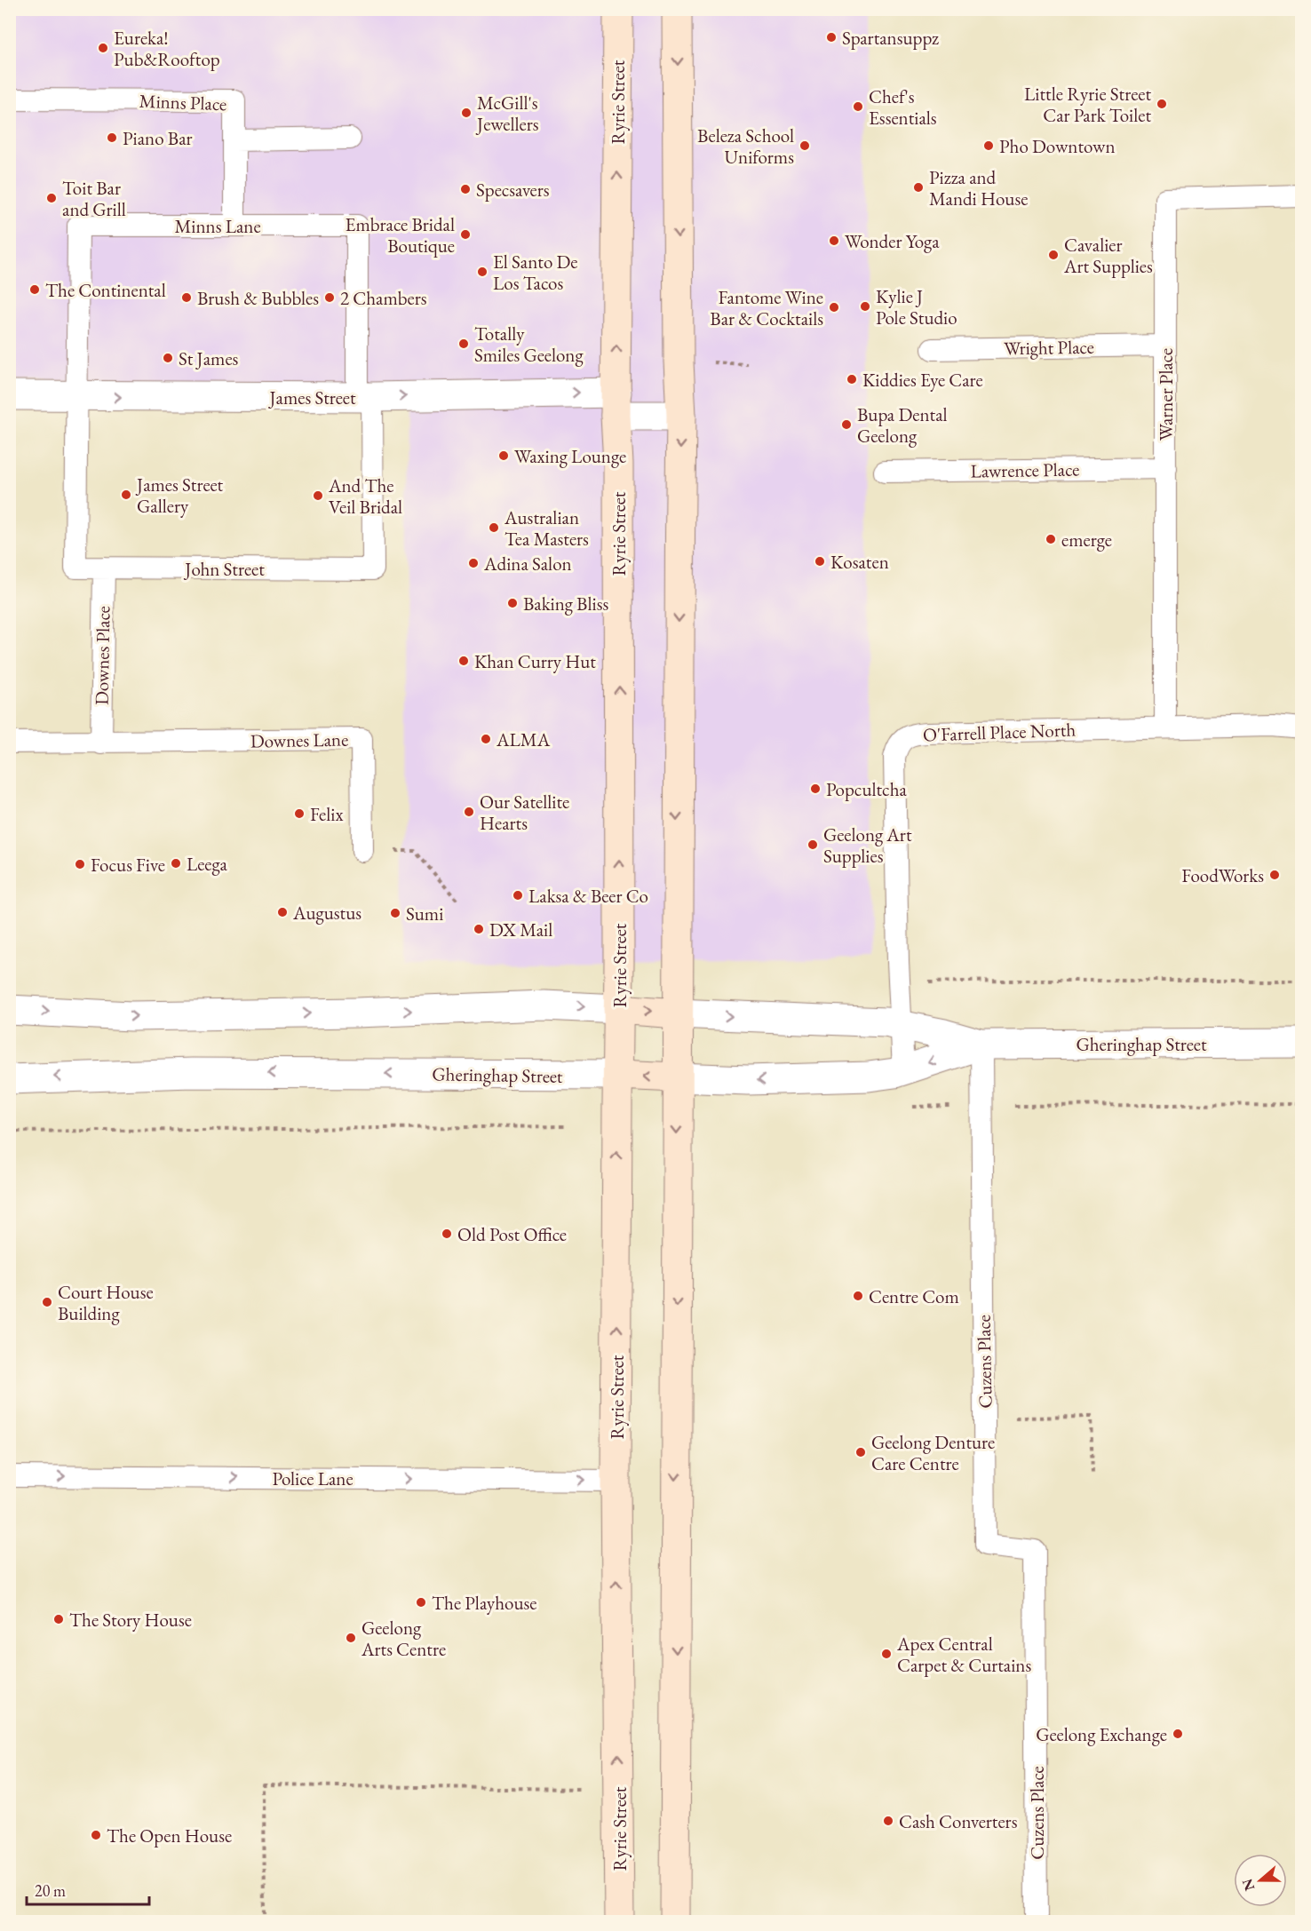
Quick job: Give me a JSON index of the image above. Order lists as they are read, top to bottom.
{
  "streets": {
    "main road": ["Ryrie Street", "Gheringhap Street"],
    "street": ["James Street"],
    "lane": [
      "Minns Place",
      "Minns Lane",
      "Wright Place",
      "Warner Place",
      "Lawrence Place",
      "John Street",
      "Downes Place",
      "O'Farrell Place North",
      "Downes Lane",
      "Cuzens Place",
      "Police Lane"
    ]
  },
  "crossings": [
    ["Minns Place", "Minns Lane"],
    ["Ryrie Street", "James Street"],
    ["Ryrie Street", "Gheringhap Street"],
    ["Ryrie Street", "Police Lane"],
    ["Minns Lane", "James Street"],
    ["Minns Lane", "John Street"],
    ["Wright Place", "Warner Place"],
    ["Warner Place", "Lawrence Place"],
    ["Warner Place", "O'Farrell Place North"],
    ["James Street", "John Street"],
    ["John Street", "Downes Place"],
    ["Downes Place", "Downes Lane"],
    ["O'Farrell Place North", "Gheringhap Street"],
    ["Gheringhap Street", "Cuzens Place"]
  ],
  "one_way": ["James Street", "Police Lane"],
  "places": [
    "Spartansuppz",
    "Eureka! Pub&Rooftop",
    "Little Ryrie Street Car Park Toilet",
    "Chef's Essentials",
    "McGill's Jewellers",
    "Piano Bar",
    "Beleza School Uniforms",
    "Pho Downtown",
    "Pizza and Mandi House",
    "Specsavers",
    "Toit Bar and Grill",
    "Embrace Bridal Boutique",
    "Wonder Yoga",
    "Cavalier Art Supplies",
    "El Santo De Los Tacos",
    "The Continental",
    "Brush & Bubbles",
    "2 Chambers",
    "Kylie J Pole Studio",
    "Fantome Wine Bar & Cocktails",
    "Totally Smiles Geelong",
    "St James",
    "Kiddies Eye Care",
    "Bupa Dental Geelong",
    "Waxing Lounge",
    "James Street Gallery",
    "And The Veil Bridal",
    "Australian Tea Masters",
    "emerge",
    "Kosaten",
    "Adina Salon",
    "Baking Bliss",
    "Khan Curry Hut",
    "ALMA",
    "Popcultcha",
    "Our Satellite Hearts",
    "Felix",
    "Geelong Art Supplies",
    "Leega",
    "Focus Five",
    "FoodWorks",
    "Laksa & Beer Co",
    "Augustus",
    "Sumi",
    "DX Mail",
    "Old Post Office",
    "Centre Com",
    "Court House Building",
    "Geelong Denture Care Centre",
    "The Playhouse",
    "The Story House",
    "Geelong Arts Centre",
    "Apex Central Carpet & Curtains",
    "Geelong Exchange",
    "Cash Converters",
    "The Open House"
  ],
  "scale_bar": "20 m",
  "north": "left"
}
